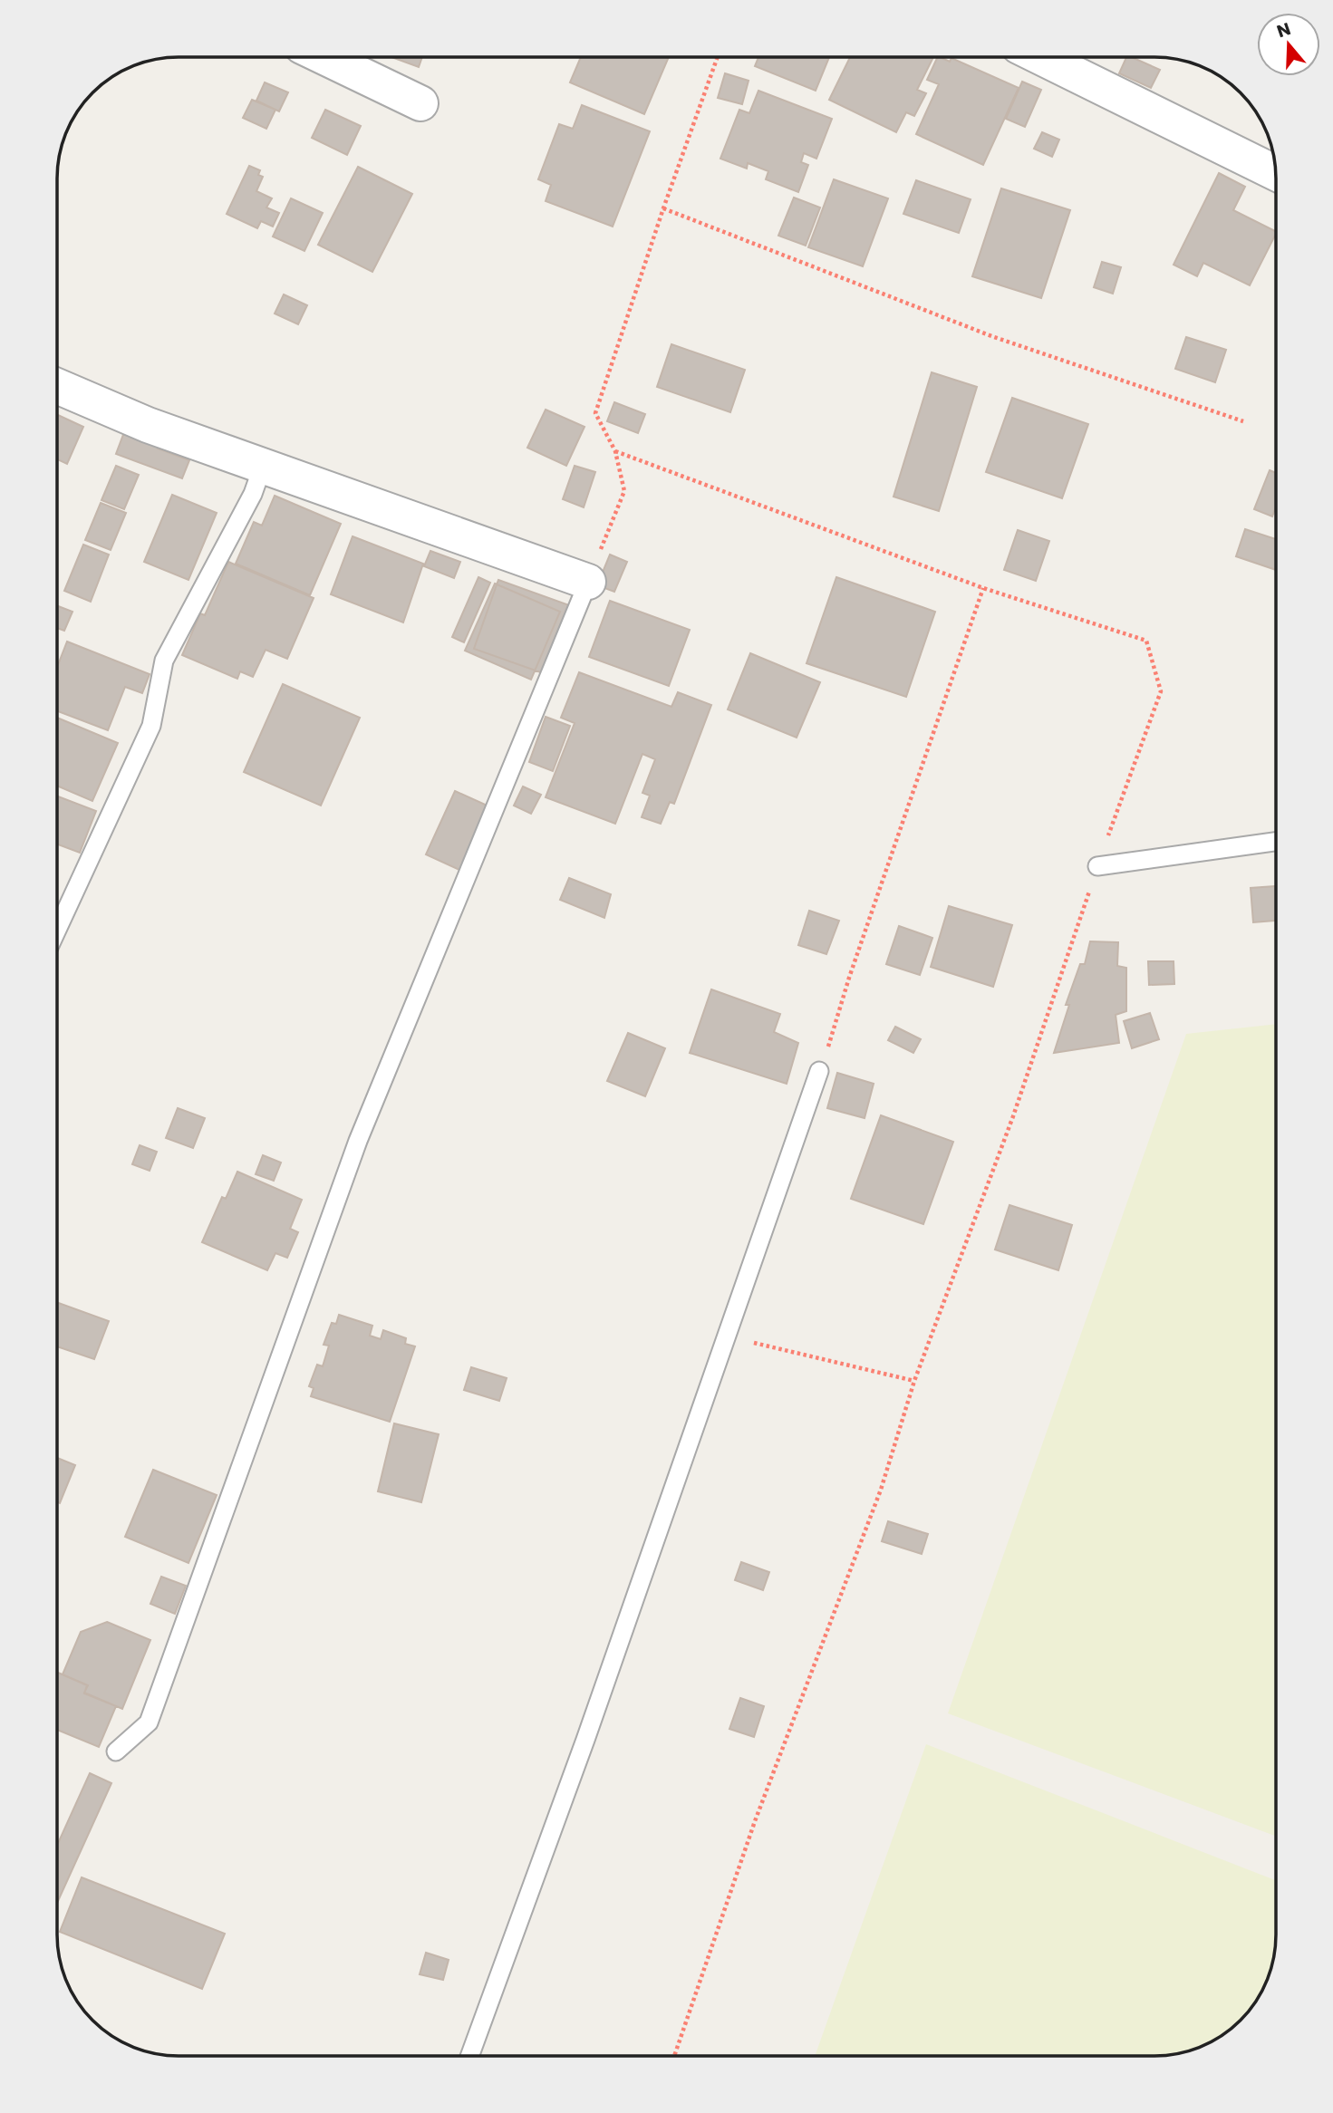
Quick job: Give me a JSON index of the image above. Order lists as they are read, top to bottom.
{
  "north": "top"
}
